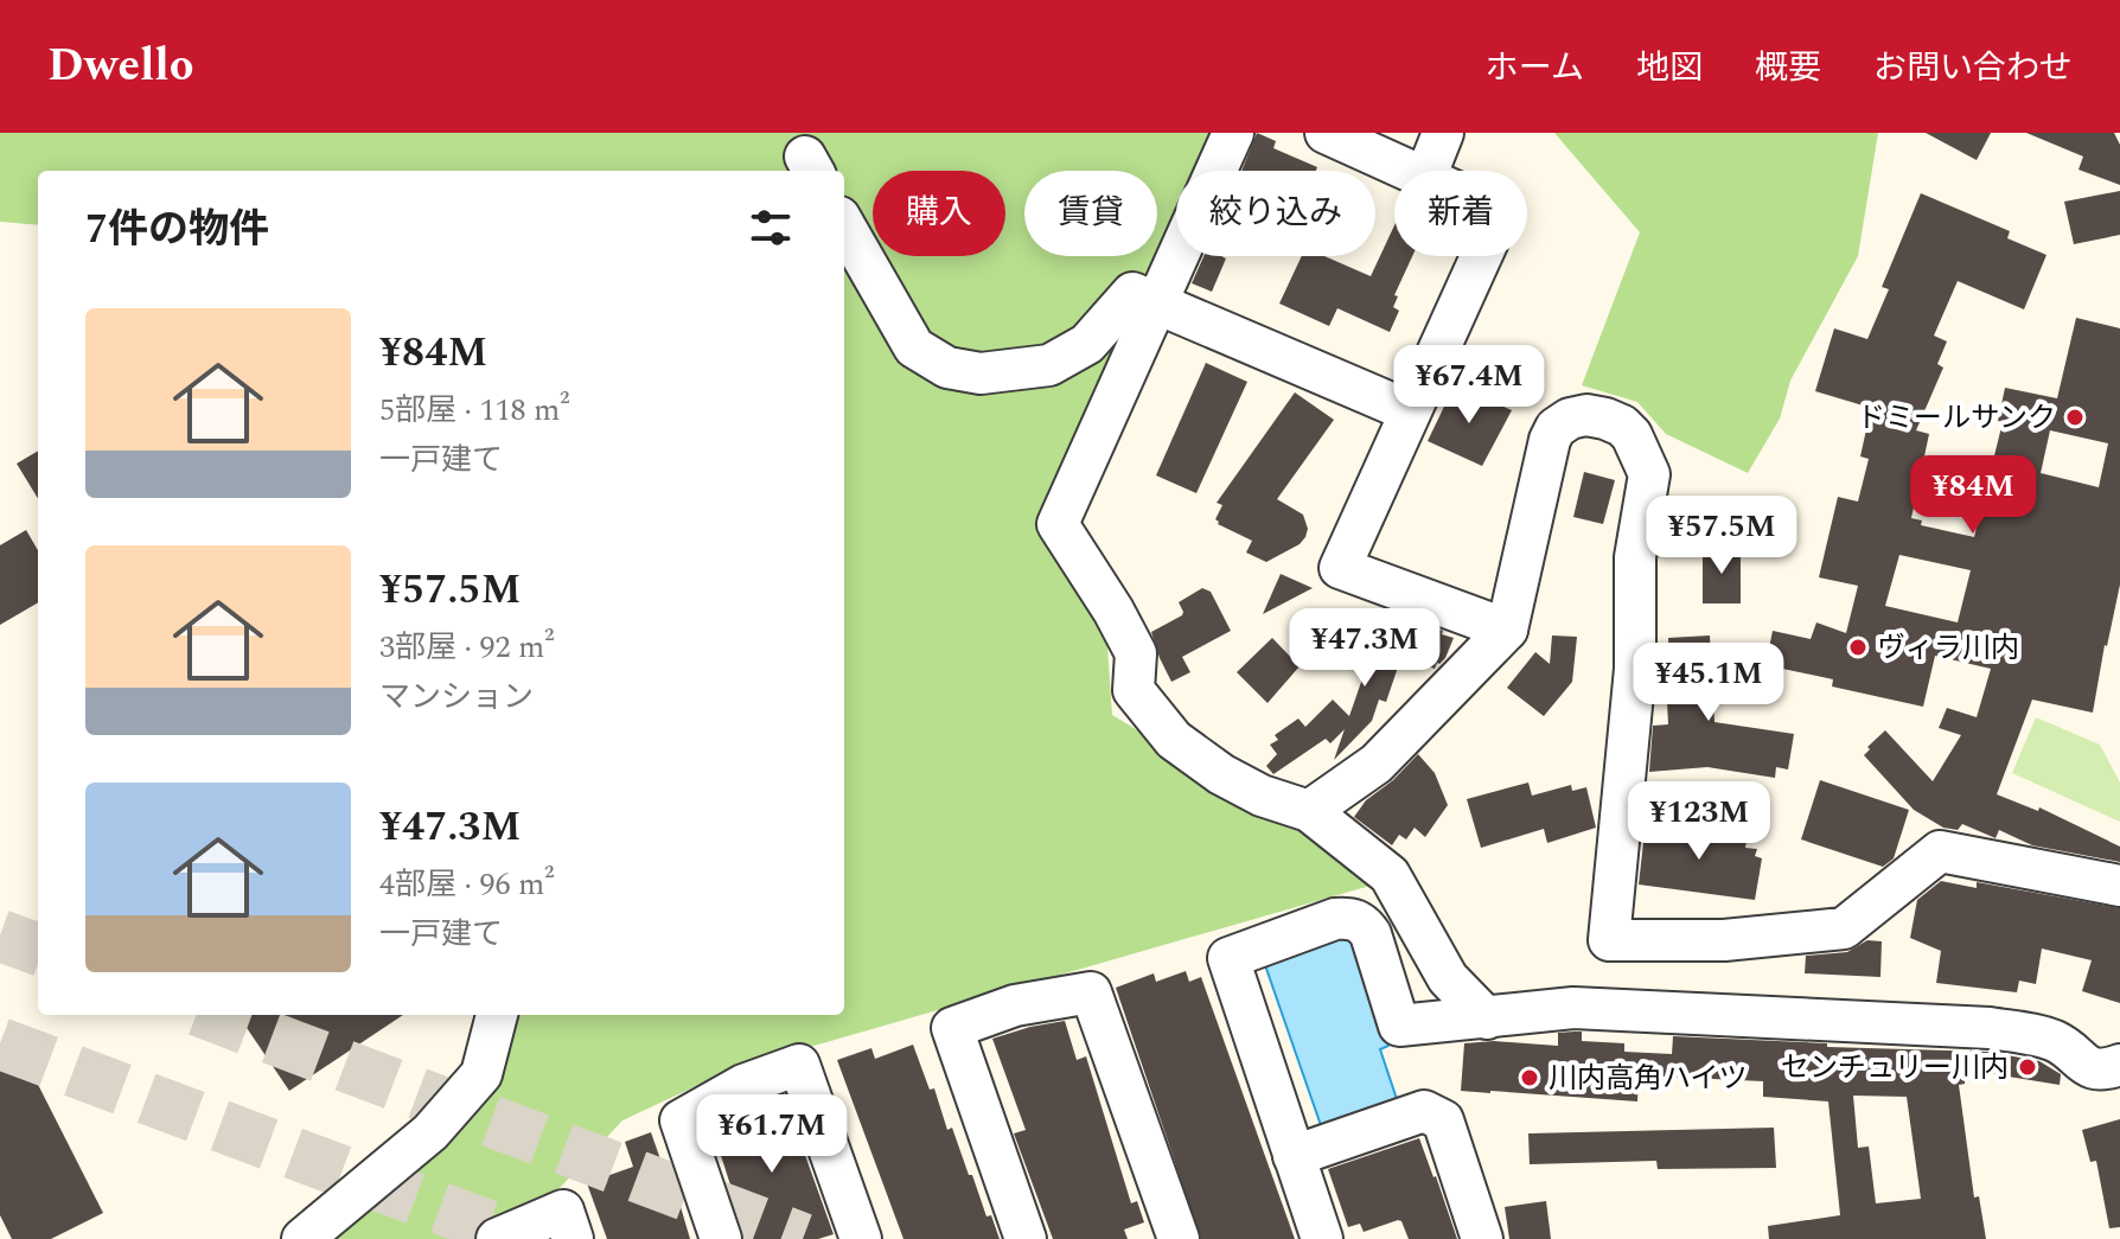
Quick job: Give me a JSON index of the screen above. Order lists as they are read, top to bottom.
{
  "places": [
    "ドミールサンク",
    "ヴィラ川内",
    "センチュリー川内",
    "川内高角ハイツ"
  ],
  "page": {
    "header": "Dwello",
    "nav": [
      "ホーム",
      "地図",
      "概要",
      "お問い合わせ"
    ],
    "chip": [
      "購入",
      "賃貸",
      "絞り込み",
      "新着"
    ],
    "heading": "7件の物件",
    "list": [
      {
        "name": "¥84M",
        "note": "5部屋 · 118 m² · 一戸建て"
      },
      {
        "name": "¥57.5M",
        "note": "3部屋 · 92 m² · マンション"
      },
      {
        "name": "¥47.3M",
        "note": "4部屋 · 96 m² · 一戸建て"
      }
    ],
    "price": [
      "¥67.4M",
      "¥84M",
      "¥57.5M",
      "¥47.3M",
      "¥45.1M",
      "¥123M",
      "¥61.7M"
    ]
  }
}
